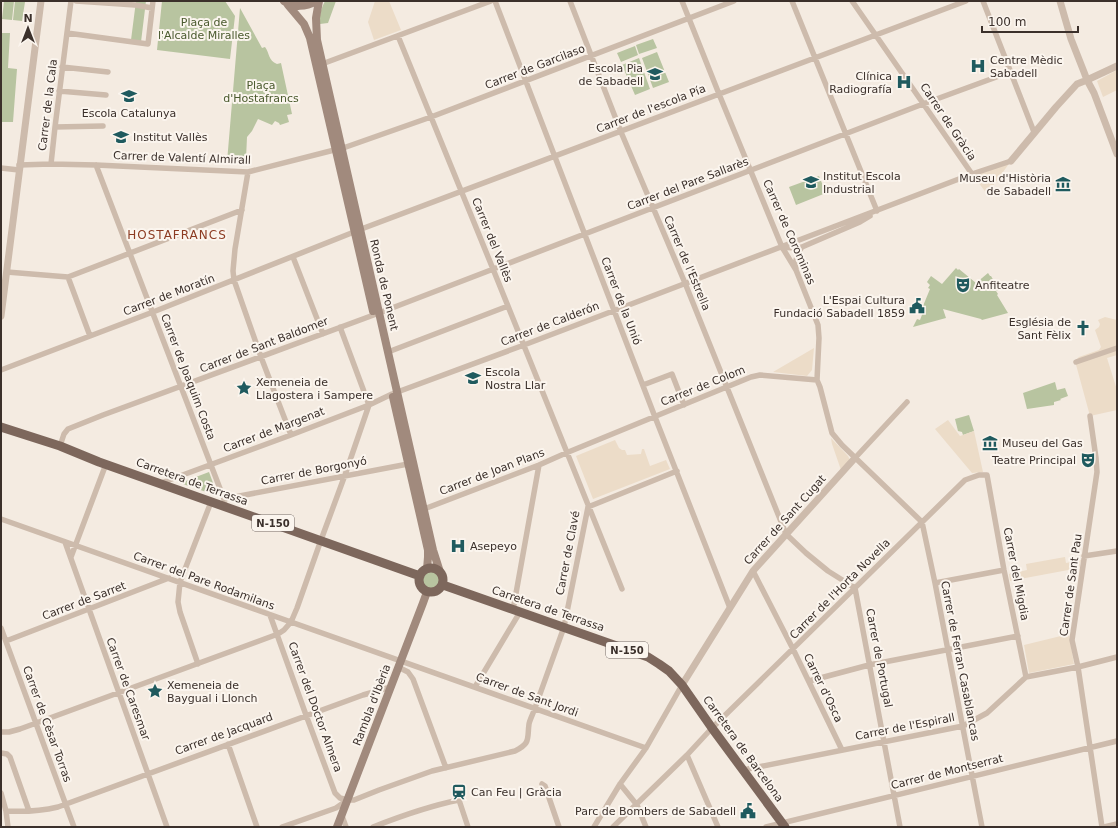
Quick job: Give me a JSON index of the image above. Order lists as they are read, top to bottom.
{
  "streets": {
    "main road": [
      "Ronda de Ponent",
      "Carretera de Terrassa",
      "N-150",
      "Rambla d'Ibèria",
      "Carretera de Barcelona"
    ],
    "street": [
      "Carrer de Garcilaso",
      "Carrer de la Cala",
      "Carrer de l'escola Pía",
      "Carrer de Gràcia",
      "Carrer de Valentí Almirall",
      "Carrer del Pare Sallarès",
      "Carrer de Corominas",
      "Carrer del Vallès",
      "Carrer de l'Estrella",
      "Carrer de Moratín",
      "Carrer de la Unió",
      "Carrer de Calderón",
      "Carrer de Sant Baldomer",
      "Carrer de Joaquim Costa",
      "Carrer de Colom",
      "Carrer de Margenat",
      "Carrer de Borgonyó",
      "Carrer de Joan Plans",
      "Carrer de Sant Cugat",
      "Carrer de Clavé",
      "Carrer del Migdia",
      "Carrer del Pare Rodamilans",
      "Carrer de Sant Pau",
      "Carrer de l'Horta Novella",
      "Carrer de Sarret",
      "Carrer de Portugal",
      "Carrer de Ferran Casablancas",
      "Carrer d'Osca",
      "Carrer de Caresmar",
      "Carrer de Sant Jordi",
      "Carrer del Doctor Almera",
      "Carrer de Cèsar Torras",
      "Carrer de l'Espirall",
      "Carrer de Jacquard",
      "Carrer de Montserrat"
    ]
  },
  "crossings": [
    ["Carrer de Garcilaso", "Carrer de Valentí Almirall"],
    ["Carrer de Garcilaso", "Carrer de Corominas"],
    ["Carrer de Garcilaso", "Carrer del Vallès"],
    ["Carrer de Garcilaso", "Carrer de l'Estrella"],
    ["Carrer de Garcilaso", "Ronda de Ponent"],
    ["Carrer de Garcilaso", "Carrer de la Unió"],
    ["Carrer de la Cala", "Carrer de Valentí Almirall"],
    ["Carrer de l'escola Pía", "Carrer de Gràcia"],
    ["Carrer de l'escola Pía", "Carrer de Corominas"],
    ["Carrer de l'escola Pía", "Carrer del Vallès"],
    ["Carrer de l'escola Pía", "Carrer de l'Estrella"],
    ["Carrer de l'escola Pía", "Ronda de Ponent"],
    ["Carrer de l'escola Pía", "Carrer de Moratín"],
    ["Carrer de l'escola Pía", "Carrer de la Unió"],
    ["Carrer de Gràcia", "Carrer del Pare Sallarès"],
    ["Carrer de Gràcia", "Carrer de Calderón"],
    ["Carrer de Valentí Almirall", "Ronda de Ponent"],
    ["Carrer de Valentí Almirall", "Carrer de Joaquim Costa"],
    ["Carrer del Pare Sallarès", "Carrer de Corominas"],
    ["Carrer del Pare Sallarès", "Carrer del Vallès"],
    ["Carrer del Pare Sallarès", "Carrer de l'Estrella"],
    ["Carrer del Pare Sallarès", "Ronda de Ponent"],
    ["Carrer del Pare Sallarès", "Carrer de la Unió"],
    ["Carrer del Pare Sallarès", "Carrer de Sant Baldomer"],
    ["Carrer de Corominas", "Carrer de Calderón"],
    ["Carrer de Corominas", "Carrer de Colom"],
    ["Carrer del Vallès", "Carrer de Calderón"],
    ["Carrer del Vallès", "Carrer de Colom"],
    ["Carrer del Vallès", "Carrer de Joan Plans"],
    ["Carrer del Vallès", "Carrer de Clavé"],
    ["Carrer de l'Estrella", "Carrer de Calderón"],
    ["Carrer de l'Estrella", "Carrer de Colom"],
    ["Carrer de l'Estrella", "Carrer de Sant Cugat"],
    ["Ronda de Ponent", "Carrer de Calderón"],
    ["Ronda de Ponent", "Carrer de Sant Baldomer"],
    ["Ronda de Ponent", "Carrer de Margenat"],
    ["Ronda de Ponent", "Carrer de Borgonyó"],
    ["Ronda de Ponent", "Carrer de Joan Plans"],
    ["Ronda de Ponent", "Carretera de Terrassa"],
    ["Ronda de Ponent", "Rambla d'Ibèria"],
    ["Carrer de Moratín", "Carrer de Joaquim Costa"],
    ["Carrer de la Unió", "Carrer de Calderón"],
    ["Carrer de la Unió", "Carrer de Colom"],
    ["Carrer de la Unió", "Carrer de Sant Cugat"],
    ["Carrer de Calderón", "Carrer de Margenat"],
    ["Carrer de Sant Baldomer", "Carrer de Joaquim Costa"],
    ["Carrer de Sant Baldomer", "Carretera de Terrassa"],
    ["Carrer de Joaquim Costa", "Carrer de Margenat"],
    ["Carrer de Joaquim Costa", "Carrer de Borgonyó"],
    ["Carrer de Joaquim Costa", "Carretera de Terrassa"],
    ["Carrer de Colom", "Carrer de Joan Plans"],
    ["Carrer de Margenat", "Carretera de Terrassa"],
    ["Carrer de Borgonyó", "Carretera de Terrassa"],
    ["Carretera de Terrassa", "Carrer de Sant Cugat"],
    ["Carretera de Terrassa", "Carrer de Clavé"],
    ["Carretera de Terrassa", "Rambla d'Ibèria"],
    ["Carretera de Terrassa", "Carretera de Barcelona"],
    ["Carrer de Sant Cugat", "Carrer d'Osca"],
    ["Carrer de Sant Cugat", "Carretera de Barcelona"],
    ["Carrer de Clavé", "Carrer de Sant Jordi"],
    ["Carrer del Migdia", "Carrer de l'Horta Novella"],
    ["Carrer del Migdia", "Carrer de l'Espirall"],
    ["Carrer del Pare Rodamilans", "Carrer de Sarret"],
    ["Carrer del Pare Rodamilans", "Carrer de Caresmar"],
    ["Carrer del Pare Rodamilans", "Carrer de Sant Jordi"],
    ["Carrer del Pare Rodamilans", "Rambla d'Ibèria"],
    ["Carrer del Pare Rodamilans", "Carrer del Doctor Almera"],
    ["Carrer de Sant Pau", "Carrer de Montserrat"],
    ["Carrer de l'Horta Novella", "Carrer de Portugal"],
    ["Carrer de l'Horta Novella", "Carrer de Ferran Casablancas"],
    ["Carrer de l'Horta Novella", "Carrer d'Osca"],
    ["Carrer de l'Horta Novella", "Carretera de Barcelona"],
    ["Carrer de Sarret", "Carrer de Caresmar"],
    ["Carrer de Sarret", "Carrer de Cèsar Torras"],
    ["Carrer de Portugal", "Carrer de l'Espirall"],
    ["Carrer de Portugal", "Carrer de Montserrat"],
    ["Carrer de Ferran Casablancas", "Carrer de l'Espirall"],
    ["Carrer de Ferran Casablancas", "Carrer de Montserrat"],
    ["Carrer d'Osca", "Carrer de l'Espirall"],
    ["Carrer de Caresmar", "Carrer de Jacquard"],
    ["Carrer de Sant Jordi", "Rambla d'Ibèria"],
    ["Rambla d'Ibèria", "Carrer del Doctor Almera"],
    ["Rambla d'Ibèria", "Carrer de Jacquard"],
    ["Carrer del Doctor Almera", "Carrer de Jacquard"],
    ["Carrer de Cèsar Torras", "Carrer de Jacquard"],
    ["Carrer de l'Espirall", "Carretera de Barcelona"],
    ["Carretera de Barcelona", "Carrer de Montserrat"]
  ],
  "districts": ["HOSTAFRANCS"],
  "parks": ["Plaça de l'Alcalde Miralles", "Plaça d'Hostafrancs"],
  "places": {
    "hospital": ["Centre Mèdic Sabadell", "Clínica Radiografía", "Asepeyo"],
    "school or university": [
      "Escola Pia de Sabadell",
      "Escola Catalunya",
      "Institut Vallès",
      "Institut Escola Industrial",
      "Escola Nostra Llar"
    ],
    "museum": ["Museu d'Història de Sabadell", "Museu del Gas"],
    "theatre": ["Anfiteatre", "Teatre Principal"],
    "public building": ["L'Espai Cultura Fundació Sabadell 1859", "Parc de Bombers de Sabadell"],
    "church": ["Església de Sant Fèlix"],
    "place": ["Xemeneia de Llagostera i Sampere", "Xemeneia de Baygual i Llonch"],
    "station": ["Can Feu | Gràcia"]
  },
  "scale_bar": "100 m",
  "north": "top"
}
